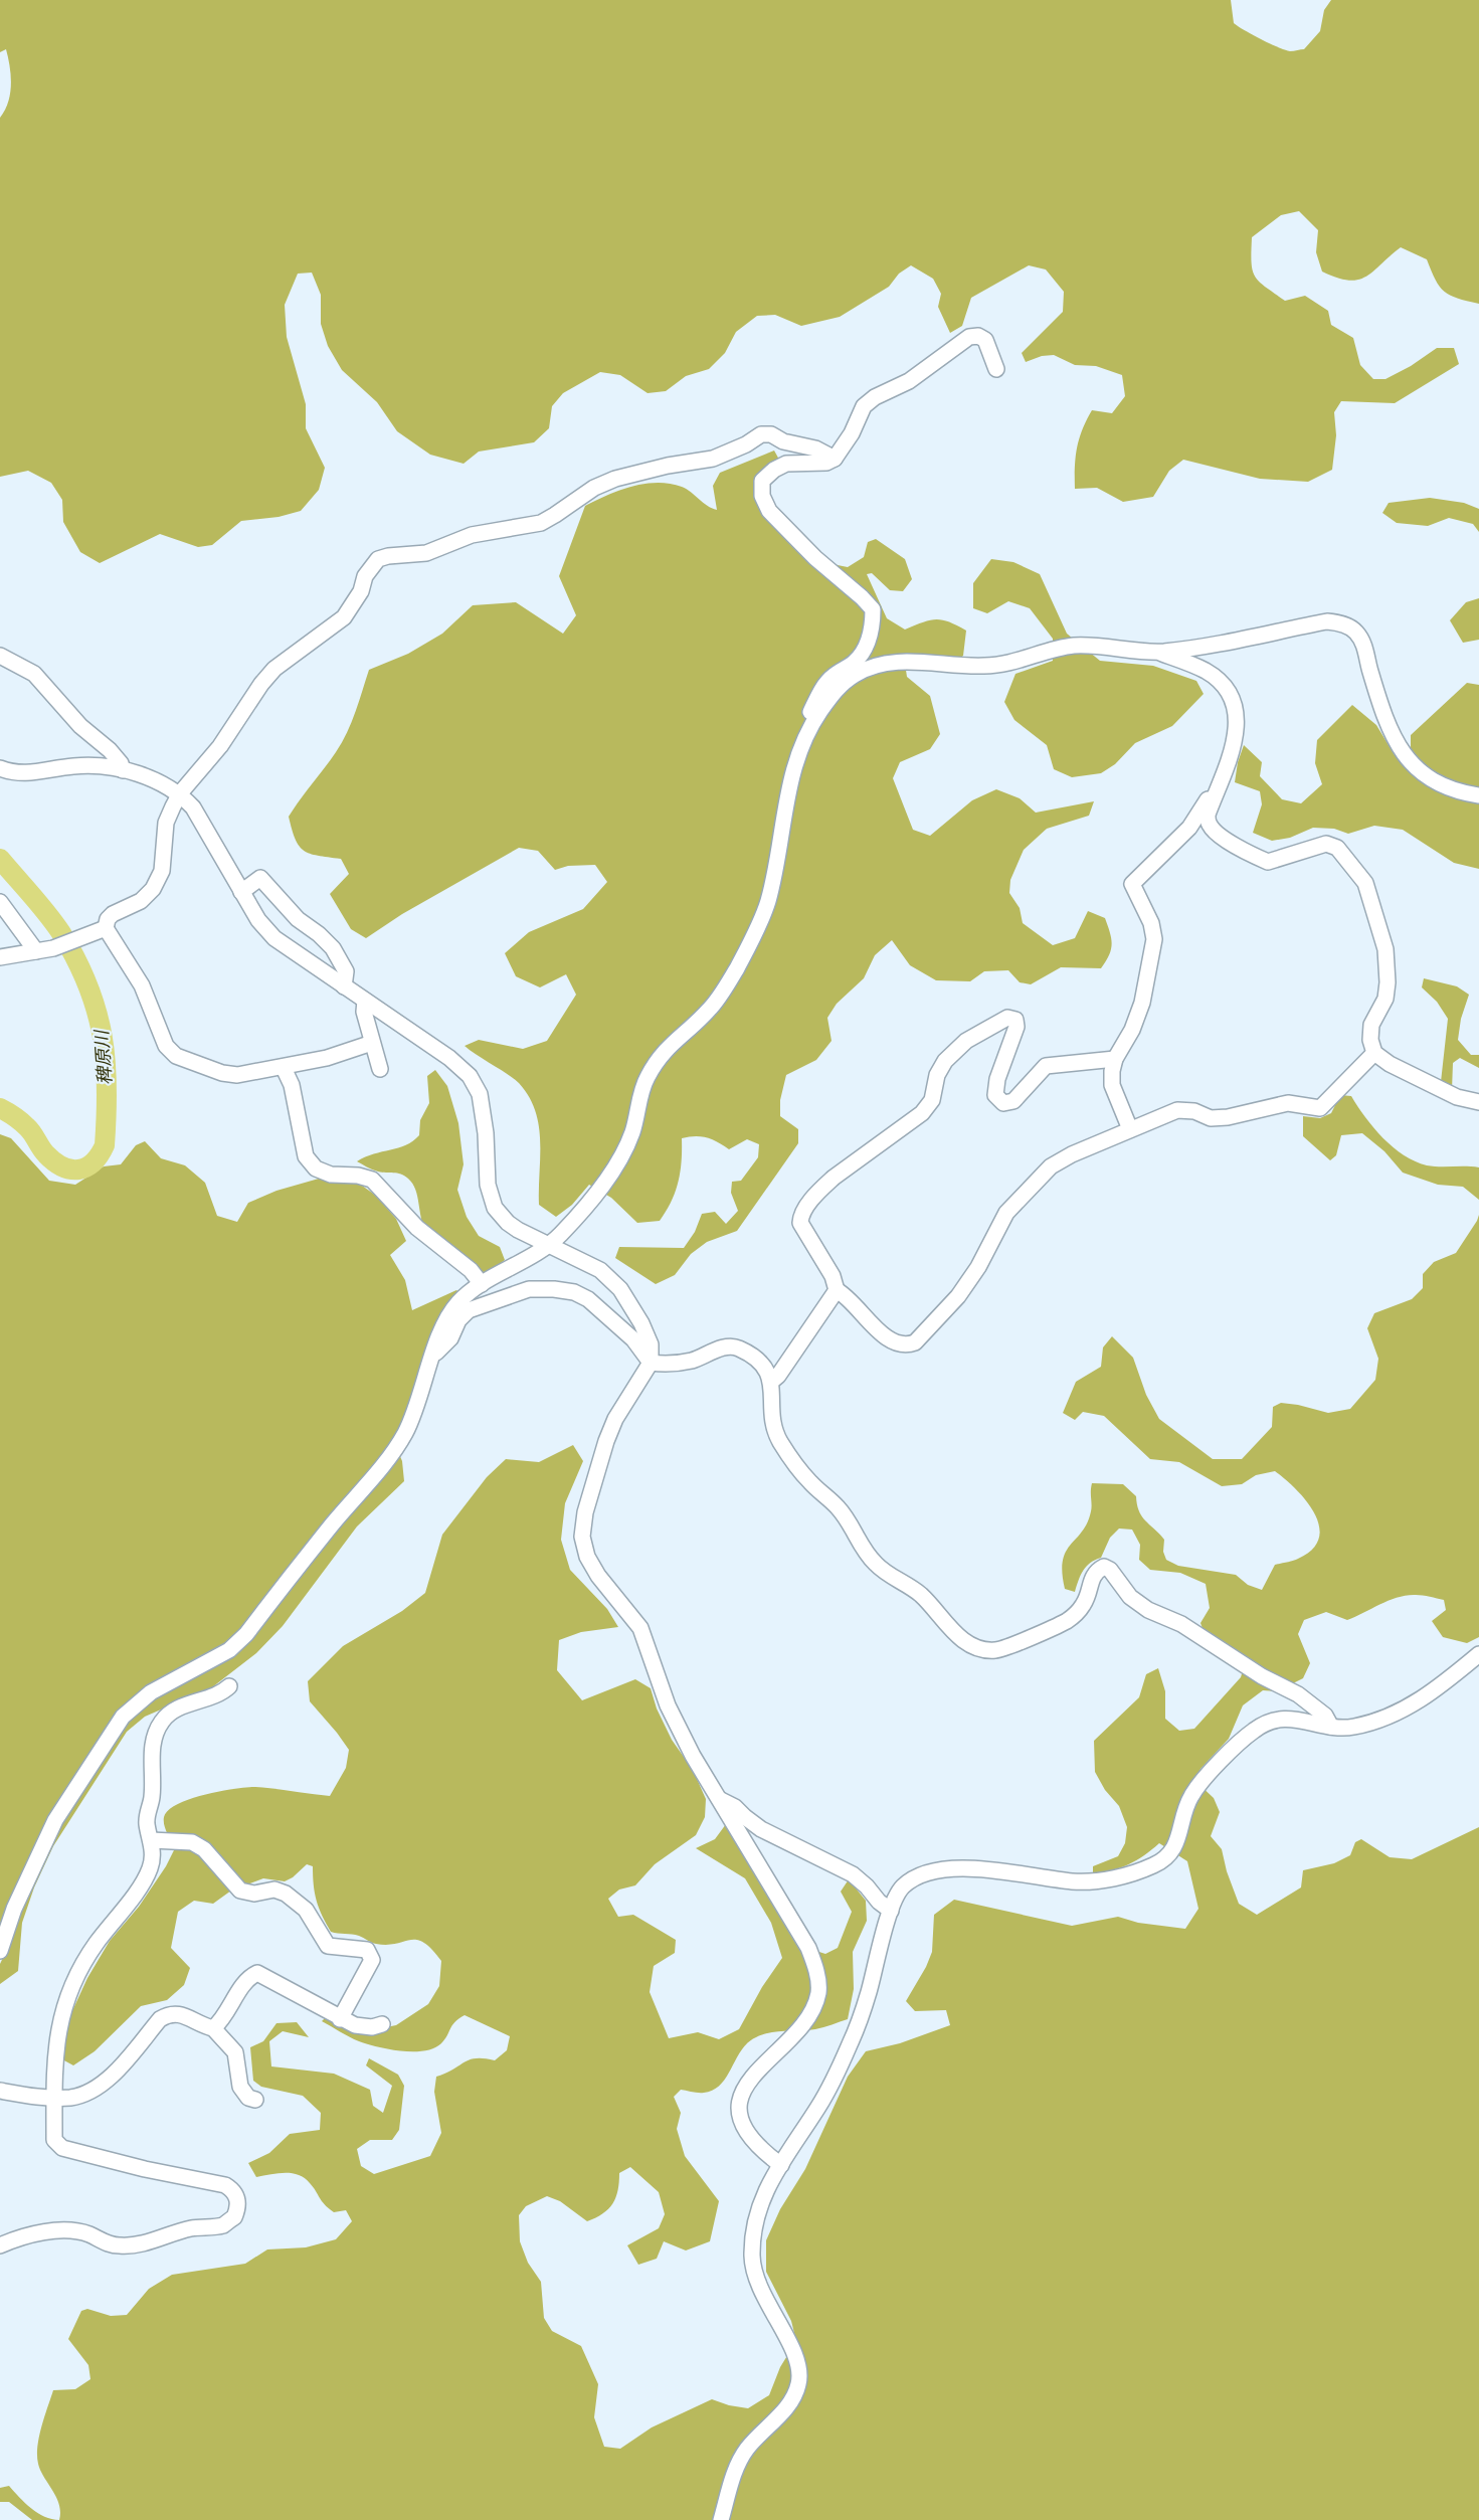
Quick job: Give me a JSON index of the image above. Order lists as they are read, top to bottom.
{
  "water": ["稗原川"]
}
